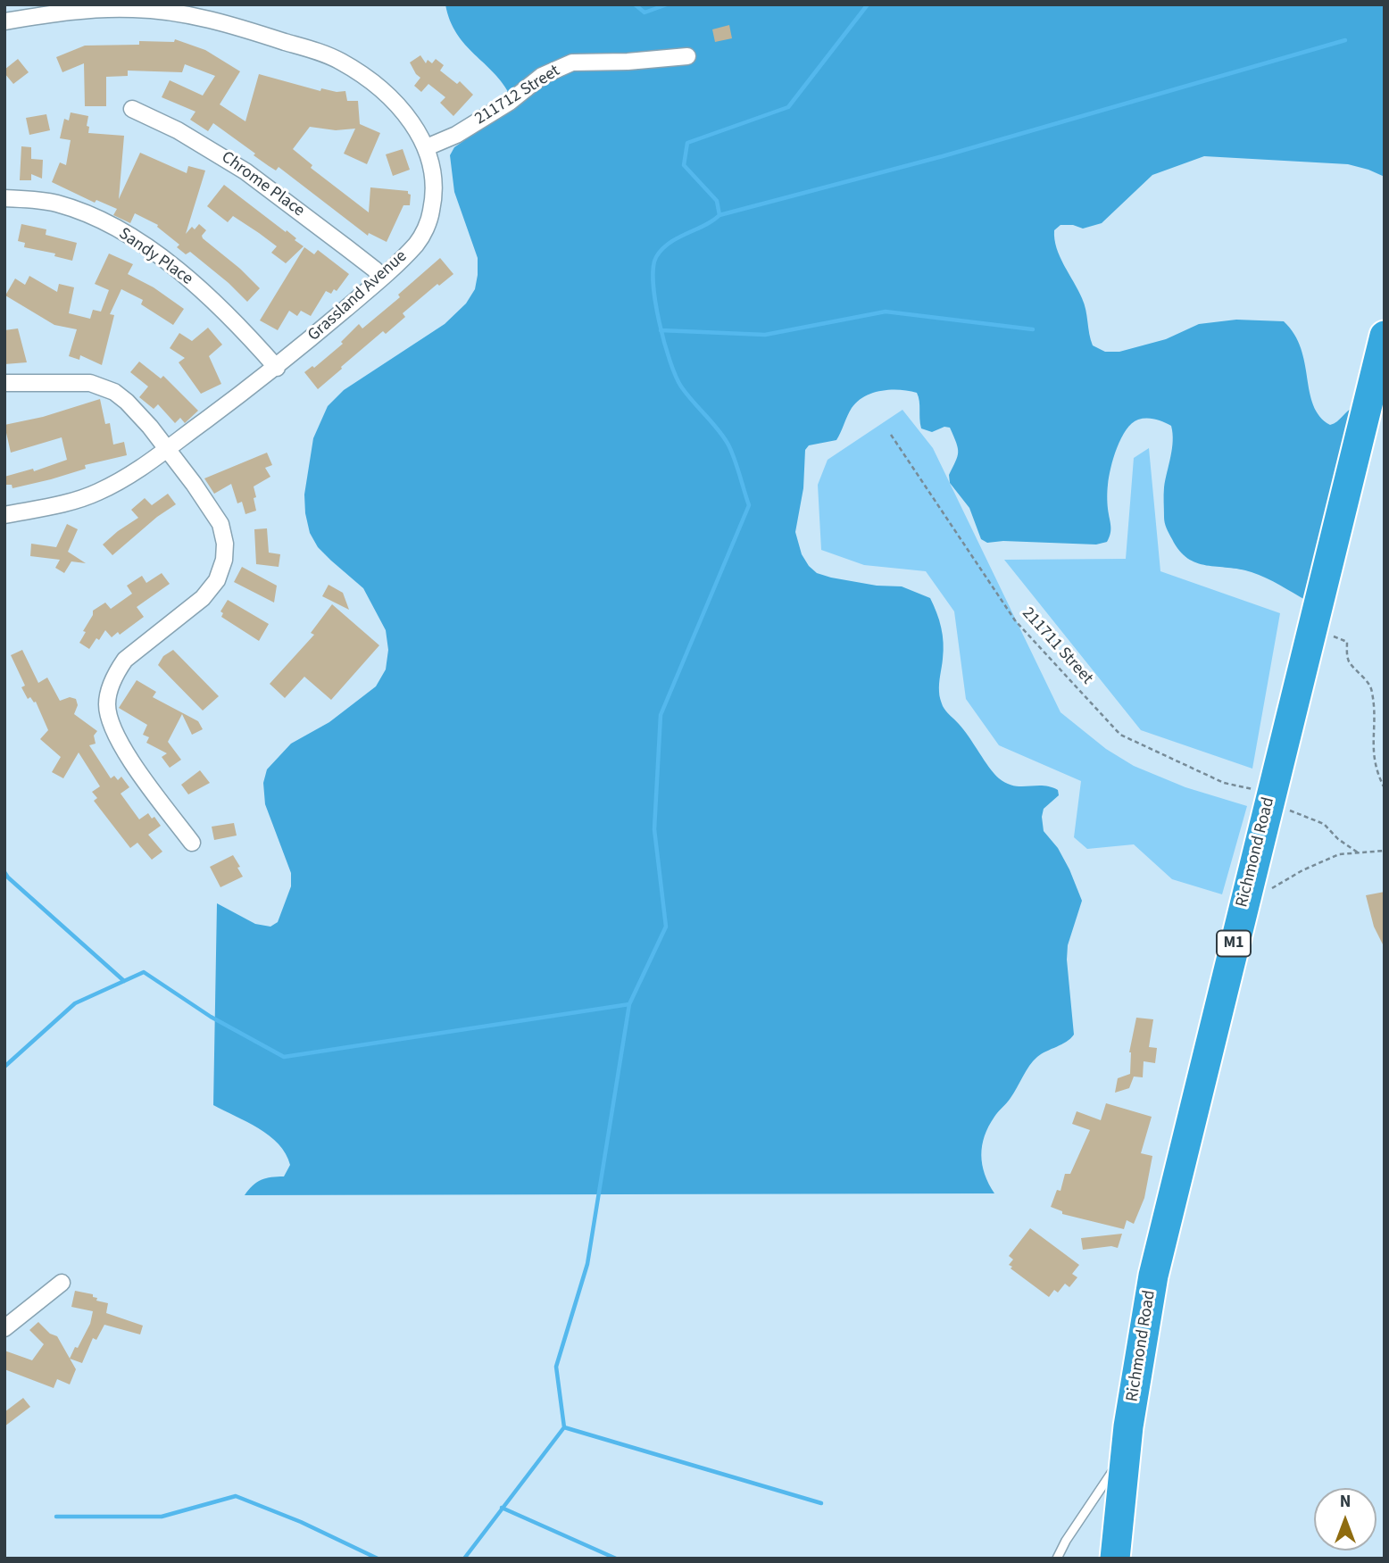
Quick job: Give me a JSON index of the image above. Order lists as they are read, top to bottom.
{
  "streets": {
    "highway": ["Richmond Road", "M1"],
    "street": [
      "211712 Street",
      "Chrome Place",
      "Sandy Place",
      "Grassland Avenue"
    ],
    "path": ["211711 Street"]
  },
  "crossings": [
    ["211712 Street", "Grassland Avenue"],
    ["Chrome Place", "Grassland Avenue"],
    ["Sandy Place", "Grassland Avenue"],
    ["211711 Street", "Richmond Road"]
  ],
  "north": "top"
}
